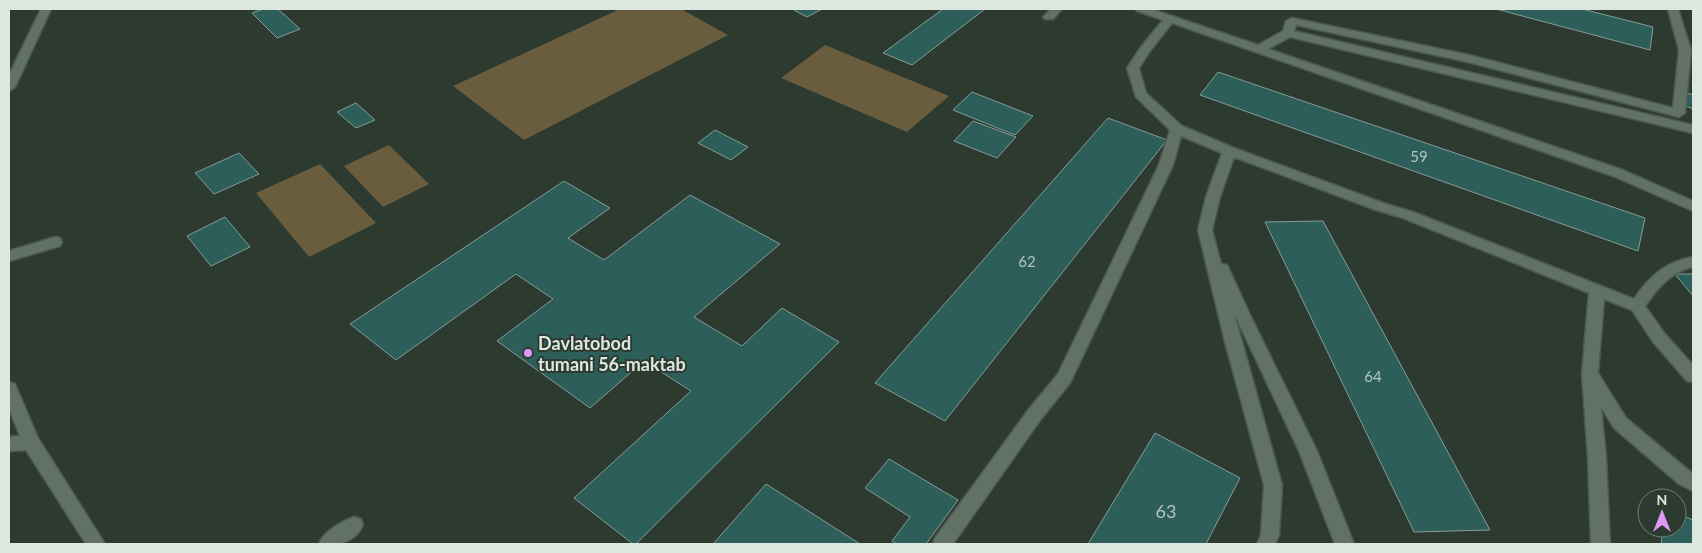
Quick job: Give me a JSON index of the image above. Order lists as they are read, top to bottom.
{
  "places": ["Davlatobod tumani 56-maktab"],
  "house_numbers": [
    "59",
    "62",
    "64",
    "63"
  ],
  "north": "top"
}
